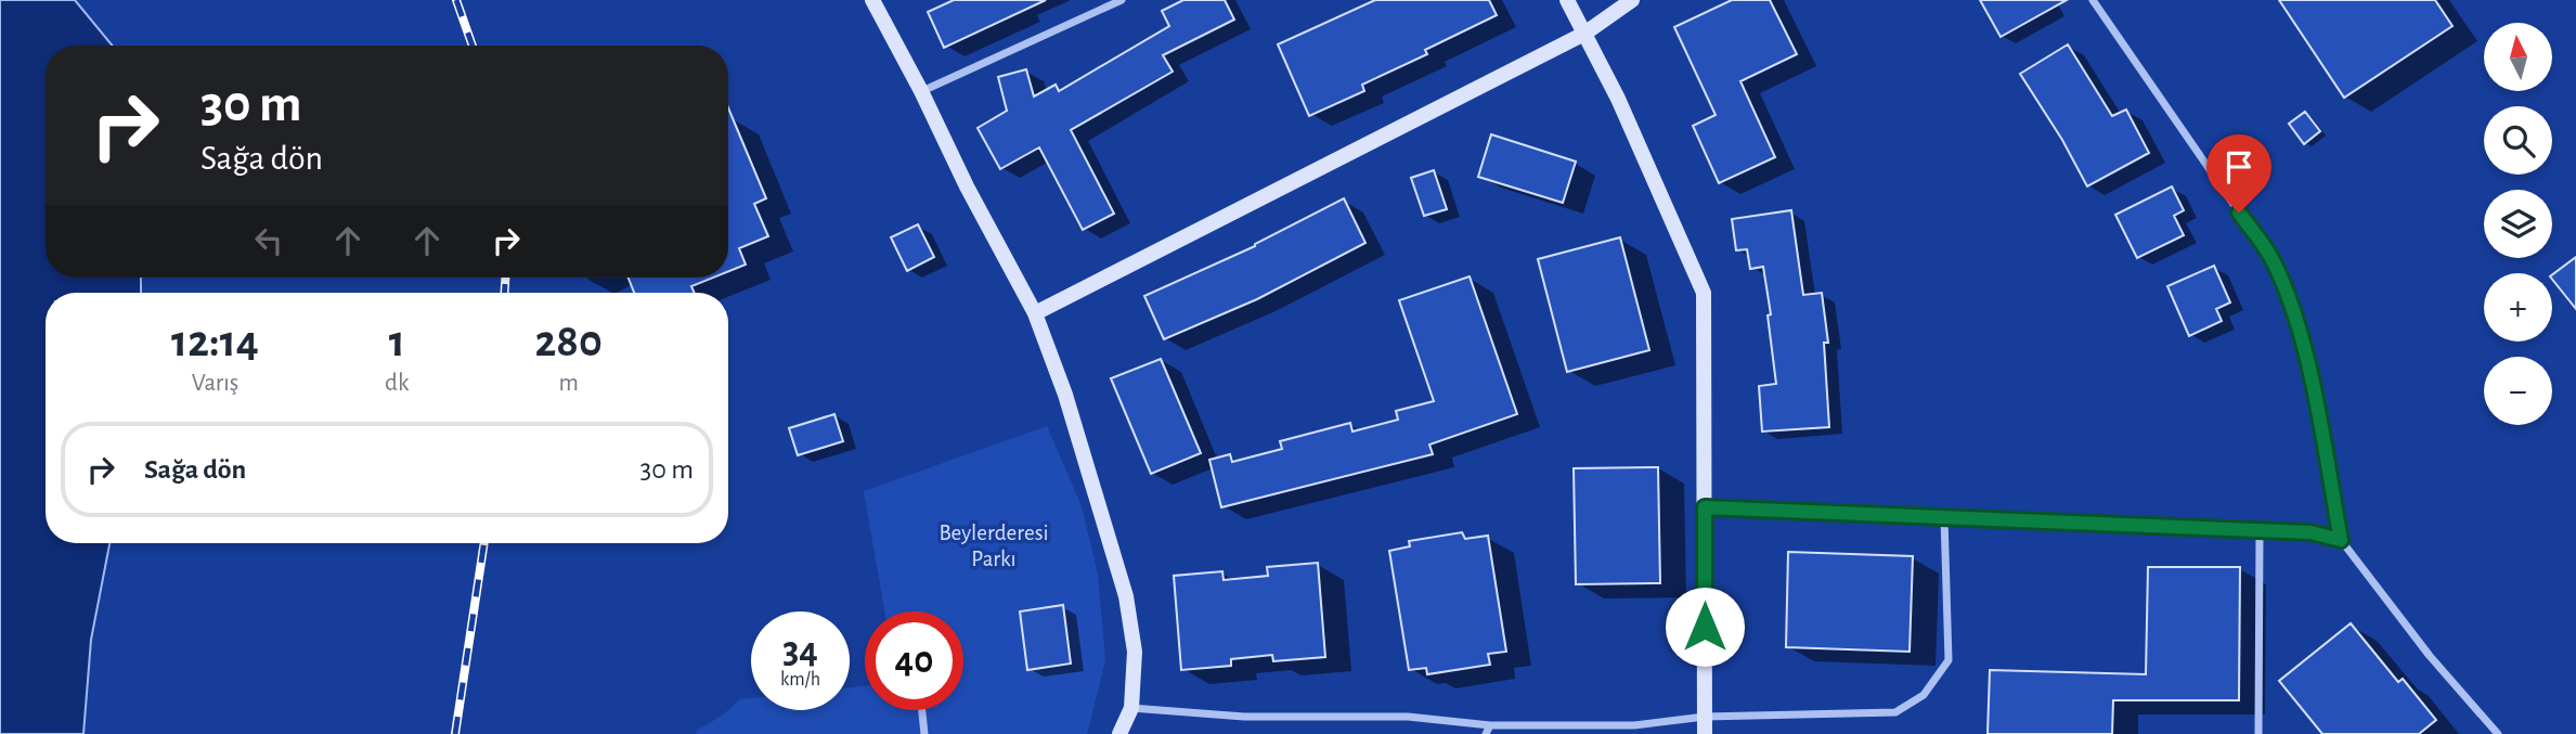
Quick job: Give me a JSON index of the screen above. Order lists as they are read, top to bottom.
{
  "parks": ["Beylerderesi Parkı"],
  "north": "top",
  "page": {
    "map_buttons": ["+", "−"],
    "turn": ["30 m", "Sağa dön"],
    "eta": [
      "12:14",
      "Varış",
      "1",
      "dk",
      "280",
      "m"
    ],
    "list": [
      {
        "name": "Sağa dön",
        "value": "30 m"
      }
    ],
    "speed": "34 km/h",
    "limit": "40"
  }
}
